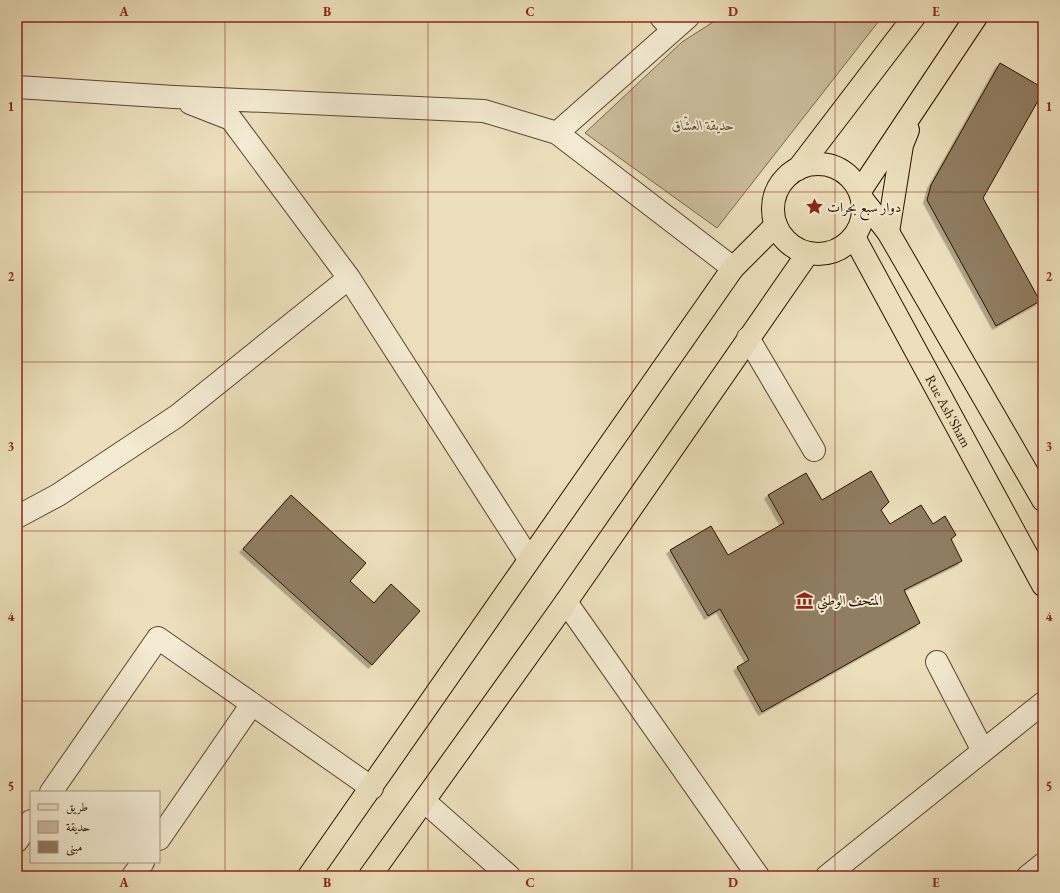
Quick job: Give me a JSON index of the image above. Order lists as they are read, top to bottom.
{
  "streets": {
    "main road": ["Rue Ash'Sham"]
  },
  "parks": ["حديقة العشّاق"],
  "places": {
    "place": ["دوار سبع بحرات"],
    "museum": ["المتحف الوطني"]
  },
  "legend": ["طريق", "حديقة", "مبنى"],
  "grid": {
    "columns": [
      "A",
      "B",
      "C",
      "D",
      "E"
    ],
    "rows": [
      "1",
      "2",
      "3",
      "4",
      "5"
    ]
  }
}
